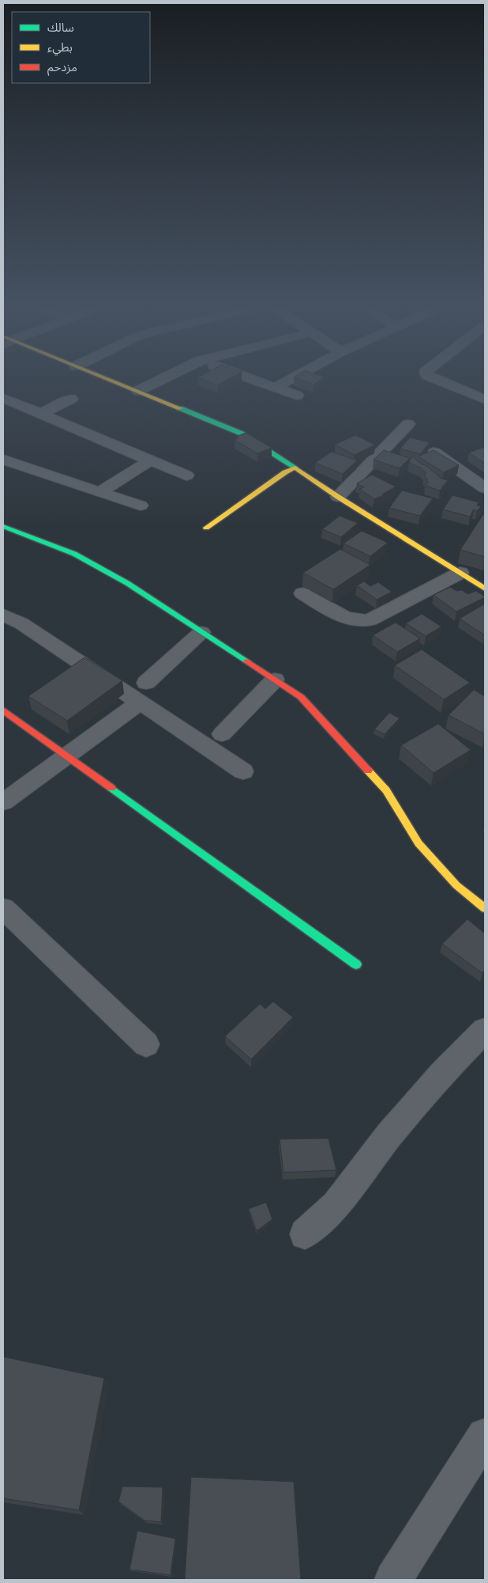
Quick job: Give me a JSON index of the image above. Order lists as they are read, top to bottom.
{
  "legend": ["سالك", "بطيء", "مزدحم"]
}
